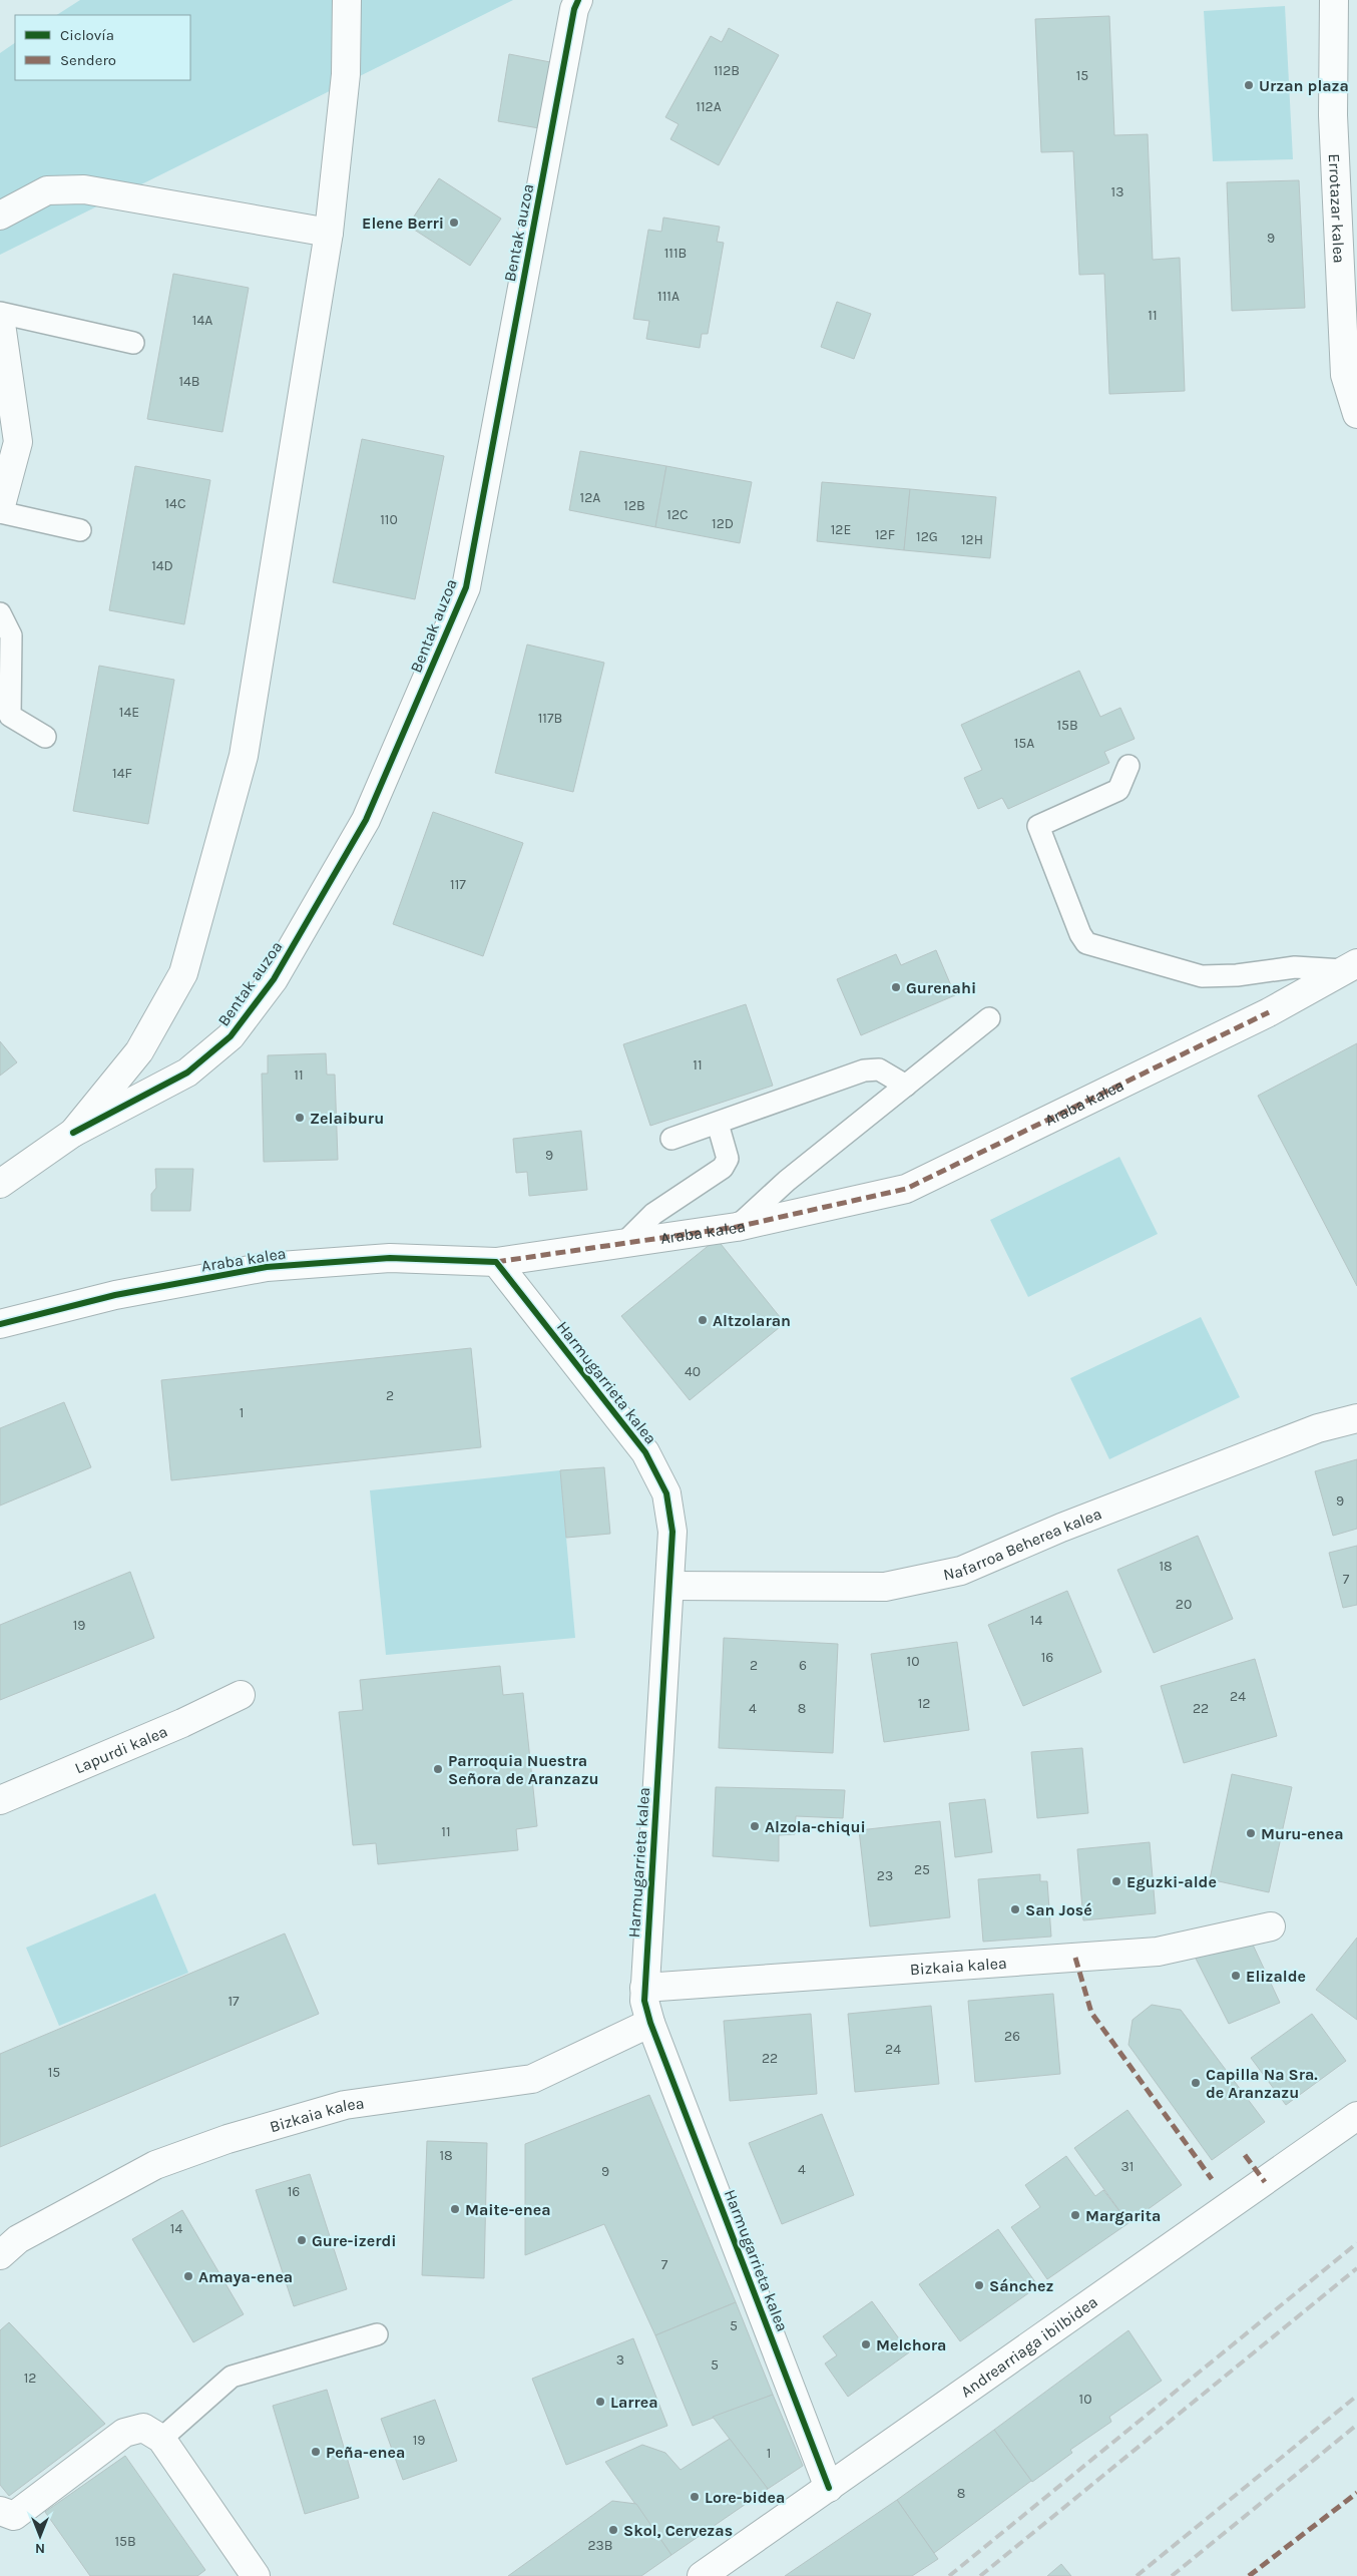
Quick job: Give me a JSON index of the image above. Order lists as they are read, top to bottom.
{
  "streets": {
    "street": [
      "Errotazar kalea",
      "Bentak auzoa",
      "Araba kalea",
      "Harmugarrieta kalea",
      "Nafarroa Beherea kalea",
      "Lapurdi kalea",
      "Bizkaia kalea",
      "Andrearriaga ibilbidea"
    ]
  },
  "crossings": [
    ["Araba kalea", "Harmugarrieta kalea"],
    ["Harmugarrieta kalea", "Nafarroa Beherea kalea"],
    ["Harmugarrieta kalea", "Bizkaia kalea"],
    ["Harmugarrieta kalea", "Andrearriaga ibilbidea"]
  ],
  "places": [
    "Urzan plaza",
    "Elene Berri",
    "Gurenahi",
    "Zelaiburu",
    "Altzolaran",
    "Parroquia Nuestra Señora de Aranzazu",
    "Alzola-chiqui",
    "Muru-enea",
    "Eguzki-alde",
    "San José",
    "Elizalde",
    "Capilla Nª Sra. de Aranzazu",
    "Maite-enea",
    "Margarita",
    "Gure-izerdi",
    "Amaya-enea",
    "Sánchez",
    "Melchora",
    "Larrea",
    "Peña-enea",
    "Lore-bidea",
    "Skol, Cervezas"
  ],
  "house_numbers": [
    "112B",
    "15",
    "112A",
    "13",
    "9",
    "111B",
    "111A",
    "11",
    "14A",
    "14B",
    "12A",
    "14C",
    "12B",
    "12C",
    "110",
    "12D",
    "12E",
    "12F",
    "12G",
    "12H",
    "14D",
    "14E",
    "117B",
    "15B",
    "15A",
    "14F",
    "117",
    "11",
    "11",
    "9",
    "40",
    "2",
    "1",
    "9",
    "18",
    "7",
    "20",
    "14",
    "19",
    "16",
    "10",
    "2",
    "6",
    "24",
    "12",
    "4",
    "8",
    "22",
    "11",
    "25",
    "23",
    "17",
    "26",
    "24",
    "22",
    "15",
    "18",
    "31",
    "4",
    "9",
    "16",
    "14",
    "7",
    "5",
    "3",
    "5",
    "12",
    "10",
    "19",
    "1",
    "8",
    "15B",
    "23B"
  ],
  "legend": ["Ciclovía", "Sendero"],
  "north": "bottom"
}
